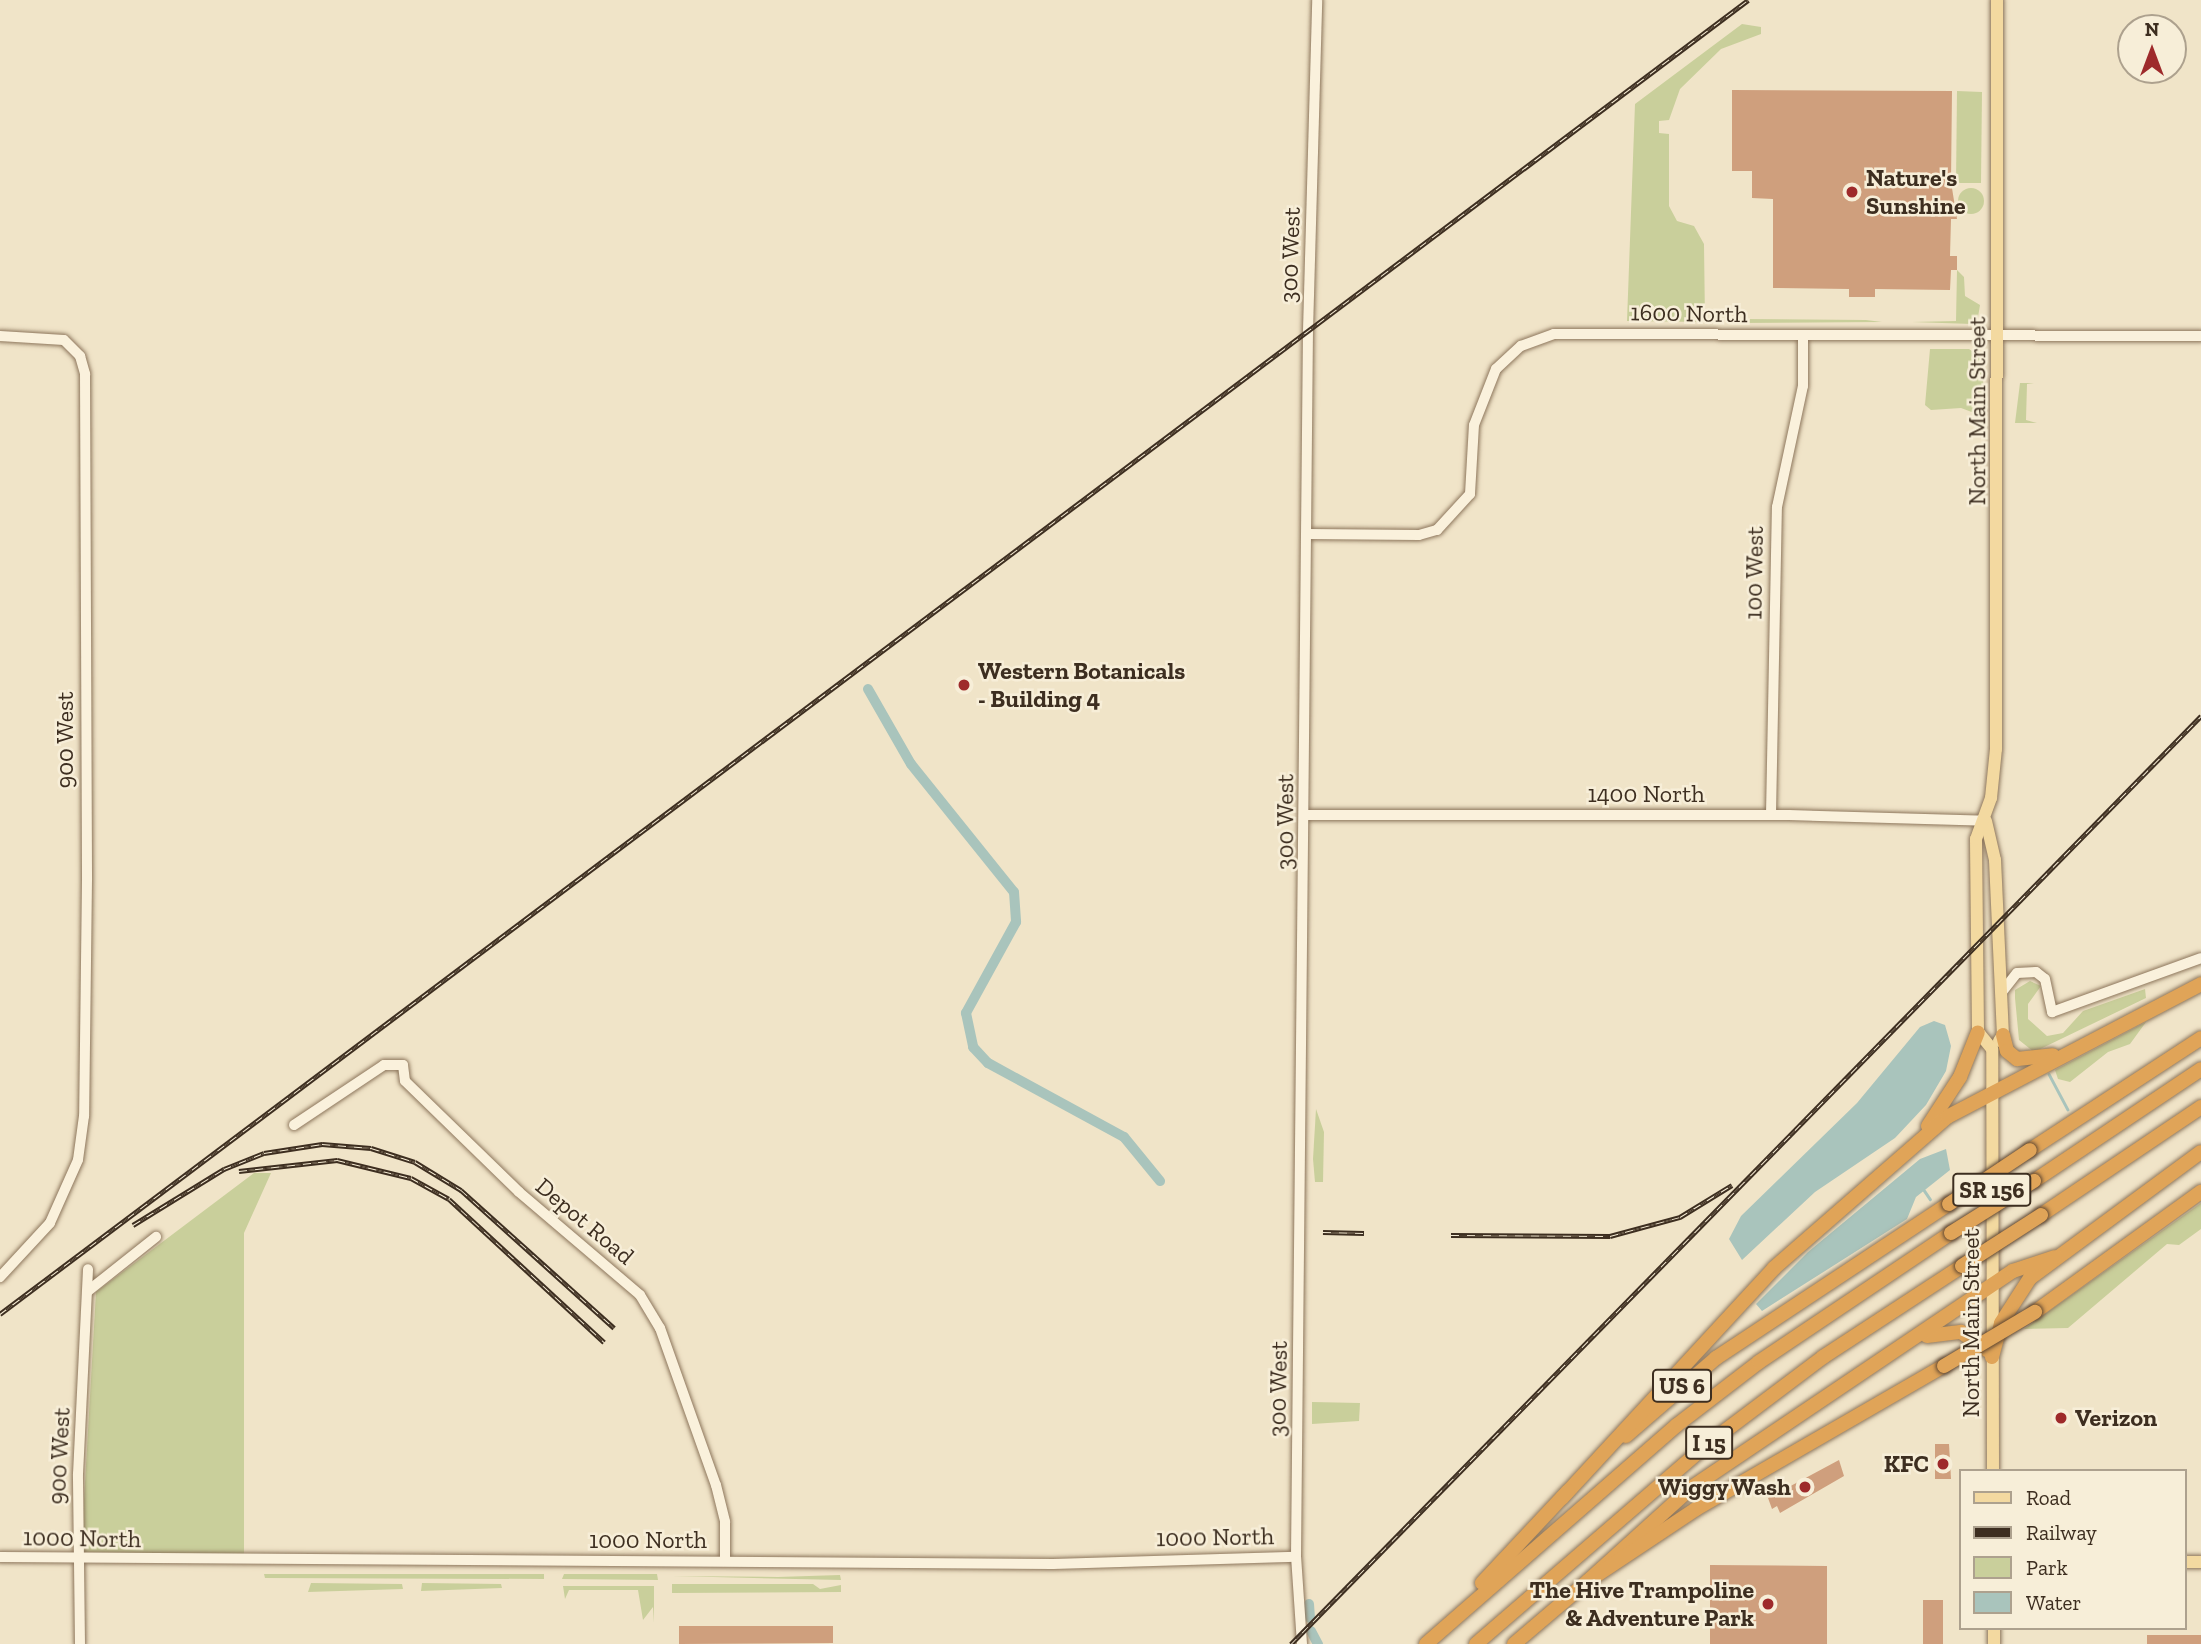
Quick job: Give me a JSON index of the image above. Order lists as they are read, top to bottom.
{
  "streets": {
    "highway": ["US 6", "I 15"],
    "main road": ["North Main Street", "SR 156"],
    "street": [
      "300 West",
      "1600 North",
      "100 West",
      "900 West",
      "1400 North",
      "Depot Road",
      "1000 North"
    ]
  },
  "crossings": [
    ["300 West", "1600 North"],
    ["300 West", "1400 North"],
    ["300 West", "1000 North"],
    ["1600 North", "North Main Street"],
    ["1600 North", "100 West"],
    ["North Main Street", "1400 North"],
    ["100 West", "1400 North"],
    ["900 West", "1000 North"],
    ["Depot Road", "1000 North"],
    ["US 6", "I 15"]
  ],
  "places": [
    "Nature's Sunshine",
    "Western Botanicals - Building 4",
    "Verizon",
    "KFC",
    "Wiggy Wash",
    "The Hive Trampoline & Adventure Park"
  ],
  "legend": [
    "Road",
    "Railway",
    "Park",
    "Water"
  ],
  "north": "top"
}
